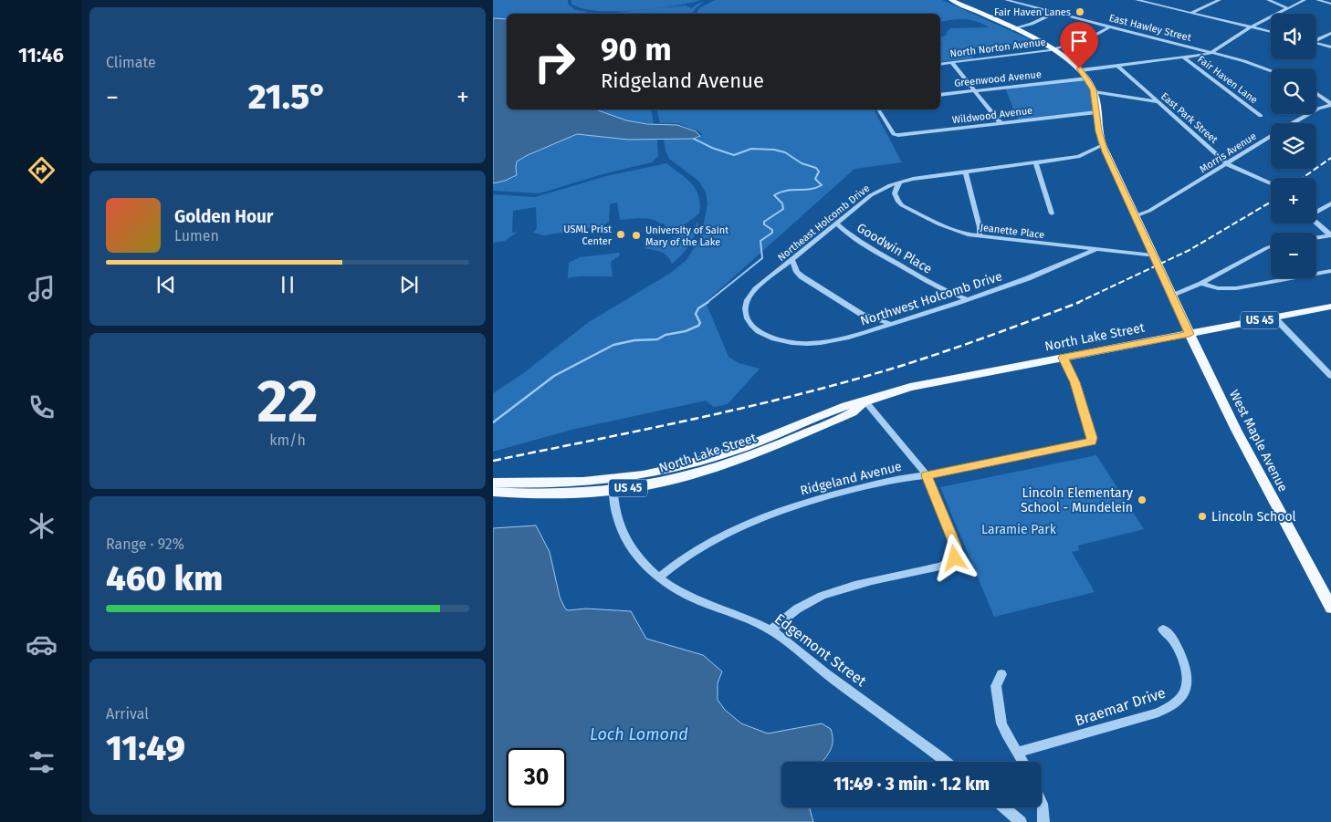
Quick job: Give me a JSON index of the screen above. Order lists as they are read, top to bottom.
{
  "streets": {
    "main road": ["US 45", "North Lake Street", "West Maple Avenue"],
    "street": [
      "East Hawley Street",
      "North Norton Avenue",
      "Greenwood Avenue",
      "Fair Haven Lane",
      "Wildwood Avenue",
      "East Park Street",
      "Morris Avenue",
      "Northeast Holcomb Drive",
      "Jeanette Place",
      "Goodwin Place",
      "Northwest Holcomb Drive",
      "Ridgeland Avenue",
      "Edgemont Street",
      "Braemar Drive"
    ]
  },
  "crossings": [
    ["East Hawley Street", "North Norton Avenue"],
    ["Wildwood Avenue", "West Maple Avenue"],
    ["East Park Street", "Morris Avenue"],
    ["Morris Avenue", "West Maple Avenue"],
    ["Northeast Holcomb Drive", "Jeanette Place"],
    ["Northeast Holcomb Drive", "Goodwin Place"],
    ["Northeast Holcomb Drive", "Northwest Holcomb Drive"],
    ["Northeast Holcomb Drive", "West Maple Avenue"],
    ["Jeanette Place", "Northwest Holcomb Drive"],
    ["Jeanette Place", "West Maple Avenue"],
    ["Goodwin Place", "Northwest Holcomb Drive"],
    ["North Lake Street", "West Maple Avenue"],
    ["North Lake Street", "Ridgeland Avenue"],
    ["North Lake Street", "Edgemont Street"],
    ["Ridgeland Avenue", "Edgemont Street"]
  ],
  "water": ["Loch Lomond"],
  "parks": ["Laramie Park"],
  "places": [
    "Fair Haven Lanes",
    "USML Prist Center",
    "University of Saint Mary of the Lake",
    "Lincoln Elementary School - Mundelein",
    "Lincoln School"
  ],
  "page": {
    "tabs": "11:46",
    "tile": [
      "Climate",
      ["22", "km/h"],
      ["Range · 92%", "460 km"],
      ["Arrival", "11:49"]
    ],
    "map_buttons": ["+", "−"],
    "turn": ["90 m", "Ridgeland Avenue"],
    "heat": ["−", "21.5°", "+"],
    "song": ["Golden Hour", "Lumen"],
    "limit": "30",
    "trip": "11:49 · 3 min · 1.2 km"
  }
}
